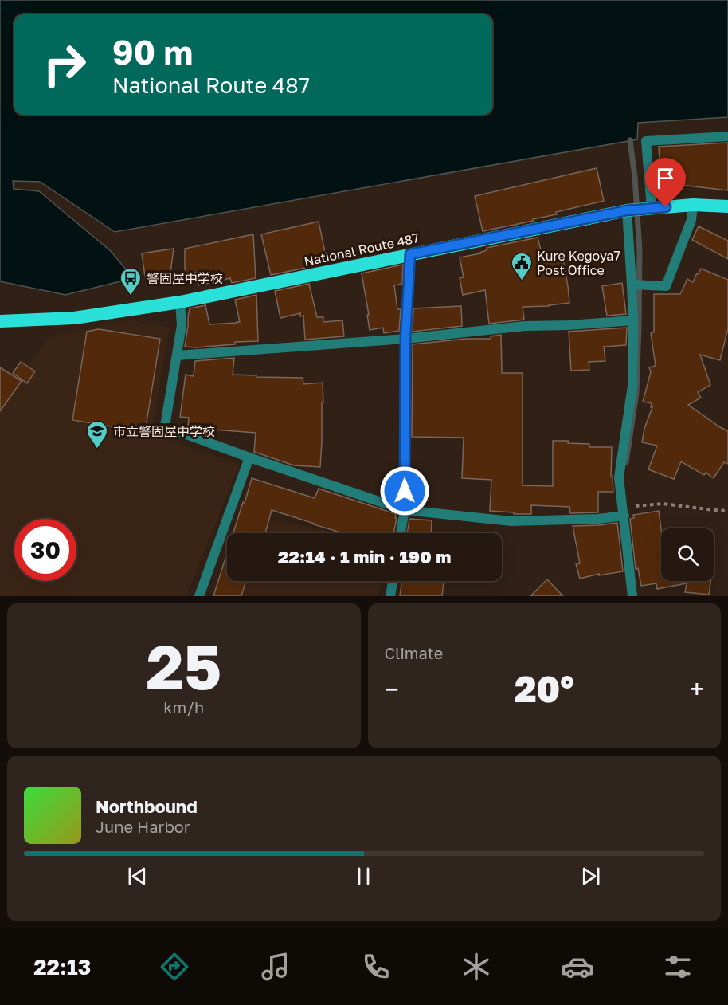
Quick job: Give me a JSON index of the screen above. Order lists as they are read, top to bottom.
{
  "streets": {
    "highway": ["National Route 487"]
  },
  "places": {
    "public building": ["Kure Kegoya7 Post Office"],
    "bus stop": ["警固屋中学校"],
    "school or university": ["市立警固屋中学校"]
  },
  "page": {
    "turn": ["90 m", "National Route 487"],
    "limit": "30",
    "trip": "22:14 · 1 min · 190 m",
    "tile": [
      ["25", "km/h"],
      "Climate"
    ],
    "heat": ["−", "20°", "+"],
    "song": ["Northbound", "June Harbor"],
    "tabs": "22:13"
  }
}
